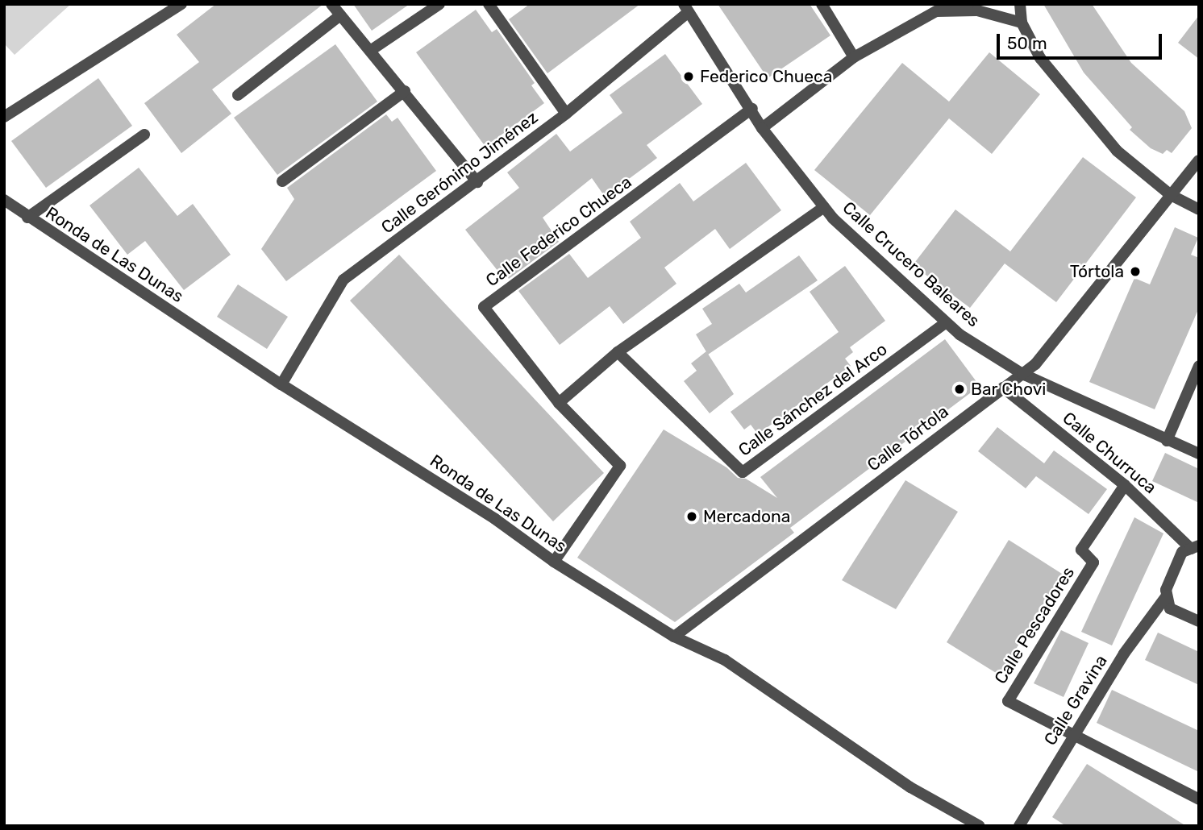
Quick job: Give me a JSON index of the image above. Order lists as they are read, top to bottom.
{
  "streets": {
    "street": [
      "Calle Gerónimo Jiménez",
      "Calle Federico Chueca",
      "Ronda de Las Dunas",
      "Calle Crucero Baleares",
      "Calle Sánchez del Arco",
      "Calle Tórtola",
      "Calle Churruca",
      "Calle Pescadores",
      "Calle Gravina"
    ]
  },
  "crossings": [
    ["Calle Gerónimo Jiménez", "Ronda de Las Dunas"],
    ["Calle Gerónimo Jiménez", "Calle Crucero Baleares"],
    ["Calle Federico Chueca", "Ronda de Las Dunas"],
    ["Calle Federico Chueca", "Calle Crucero Baleares"],
    ["Ronda de Las Dunas", "Calle Tórtola"],
    ["Calle Crucero Baleares", "Calle Sánchez del Arco"],
    ["Calle Crucero Baleares", "Calle Tórtola"],
    ["Calle Tórtola", "Calle Churruca"],
    ["Calle Churruca", "Calle Pescadores"],
    ["Calle Churruca", "Calle Gravina"],
    ["Calle Pescadores", "Calle Gravina"]
  ],
  "places": [
    "Federico Chueca",
    "Tórtola",
    "Bar Chovi",
    "Mercadona"
  ],
  "scale_bar": "50 m"
}
